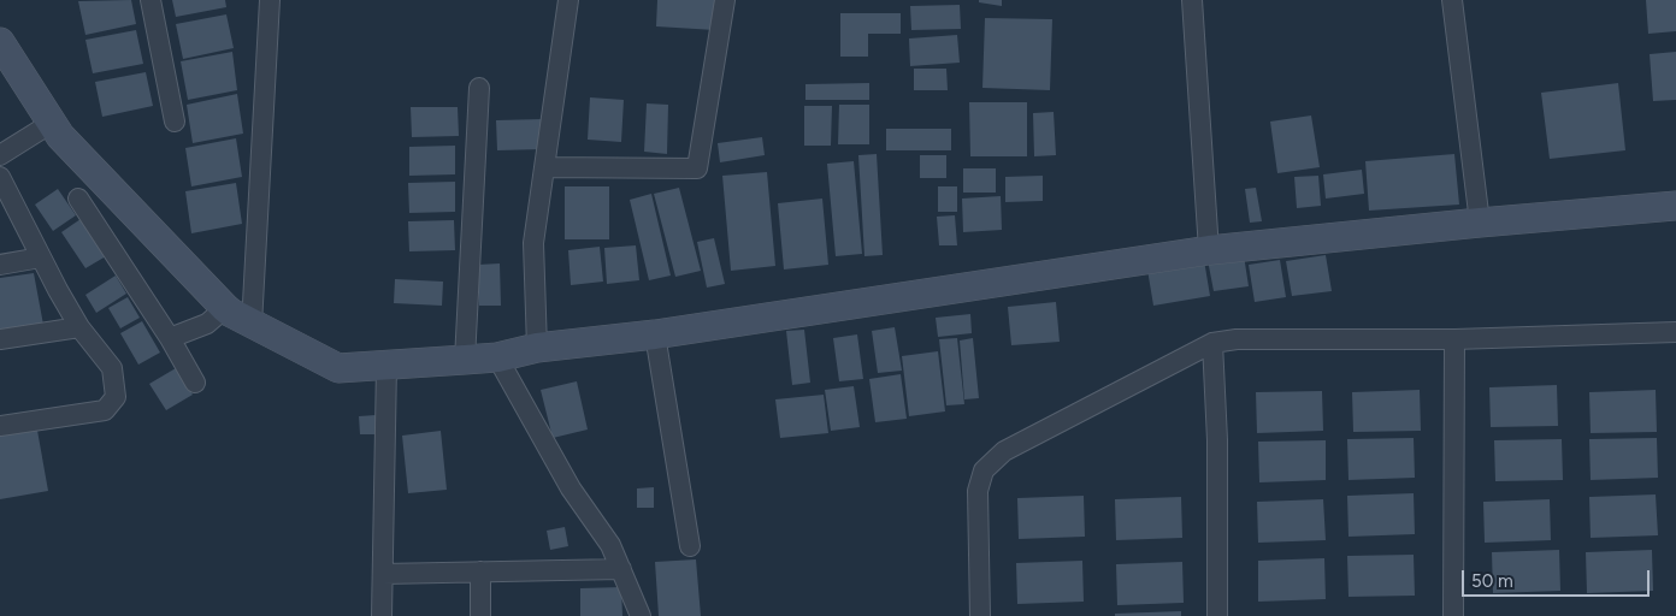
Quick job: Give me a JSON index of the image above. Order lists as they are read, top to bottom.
{
  "scale_bar": "50 m"
}
